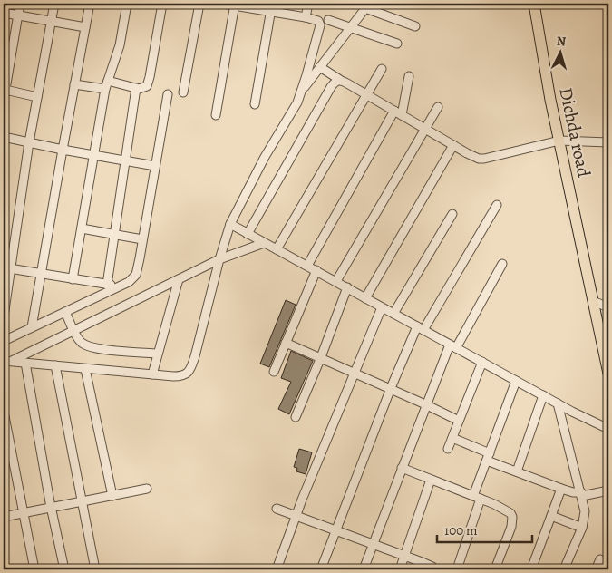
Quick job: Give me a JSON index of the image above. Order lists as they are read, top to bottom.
{
  "streets": {
    "main road": ["Dichda road"]
  },
  "scale_bar": "100 m",
  "north": "top"
}
